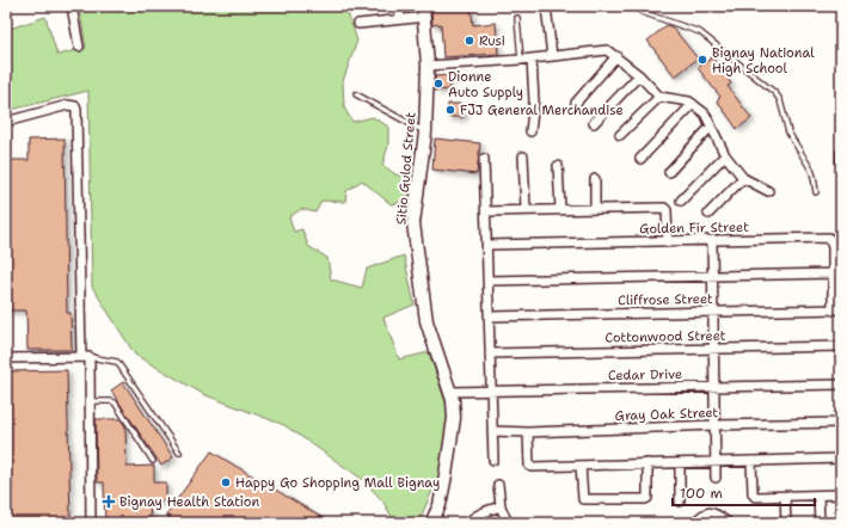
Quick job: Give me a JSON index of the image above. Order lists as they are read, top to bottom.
{
  "streets": {
    "main road": ["Sitio Gulod Street"],
    "street": [
      "Golden Fir Street",
      "Cliffrose Street",
      "Cottonwood Street",
      "Cedar Drive",
      "Gray Oak Street"
    ]
  },
  "crossings": [
    ["Sitio Gulod Street", "Cedar Drive"],
    ["Golden Fir Street", "Cliffrose Street"]
  ],
  "places": {
    "other": [
      "Rusi",
      "Bignay National High School",
      "Dionne Auto Supply",
      "FJJ General Merchandise",
      "Happy Go Shopping Mall Bignay"
    ],
    "health": ["Bignay Health Station"]
  },
  "scale_bar": "100 m"
}
